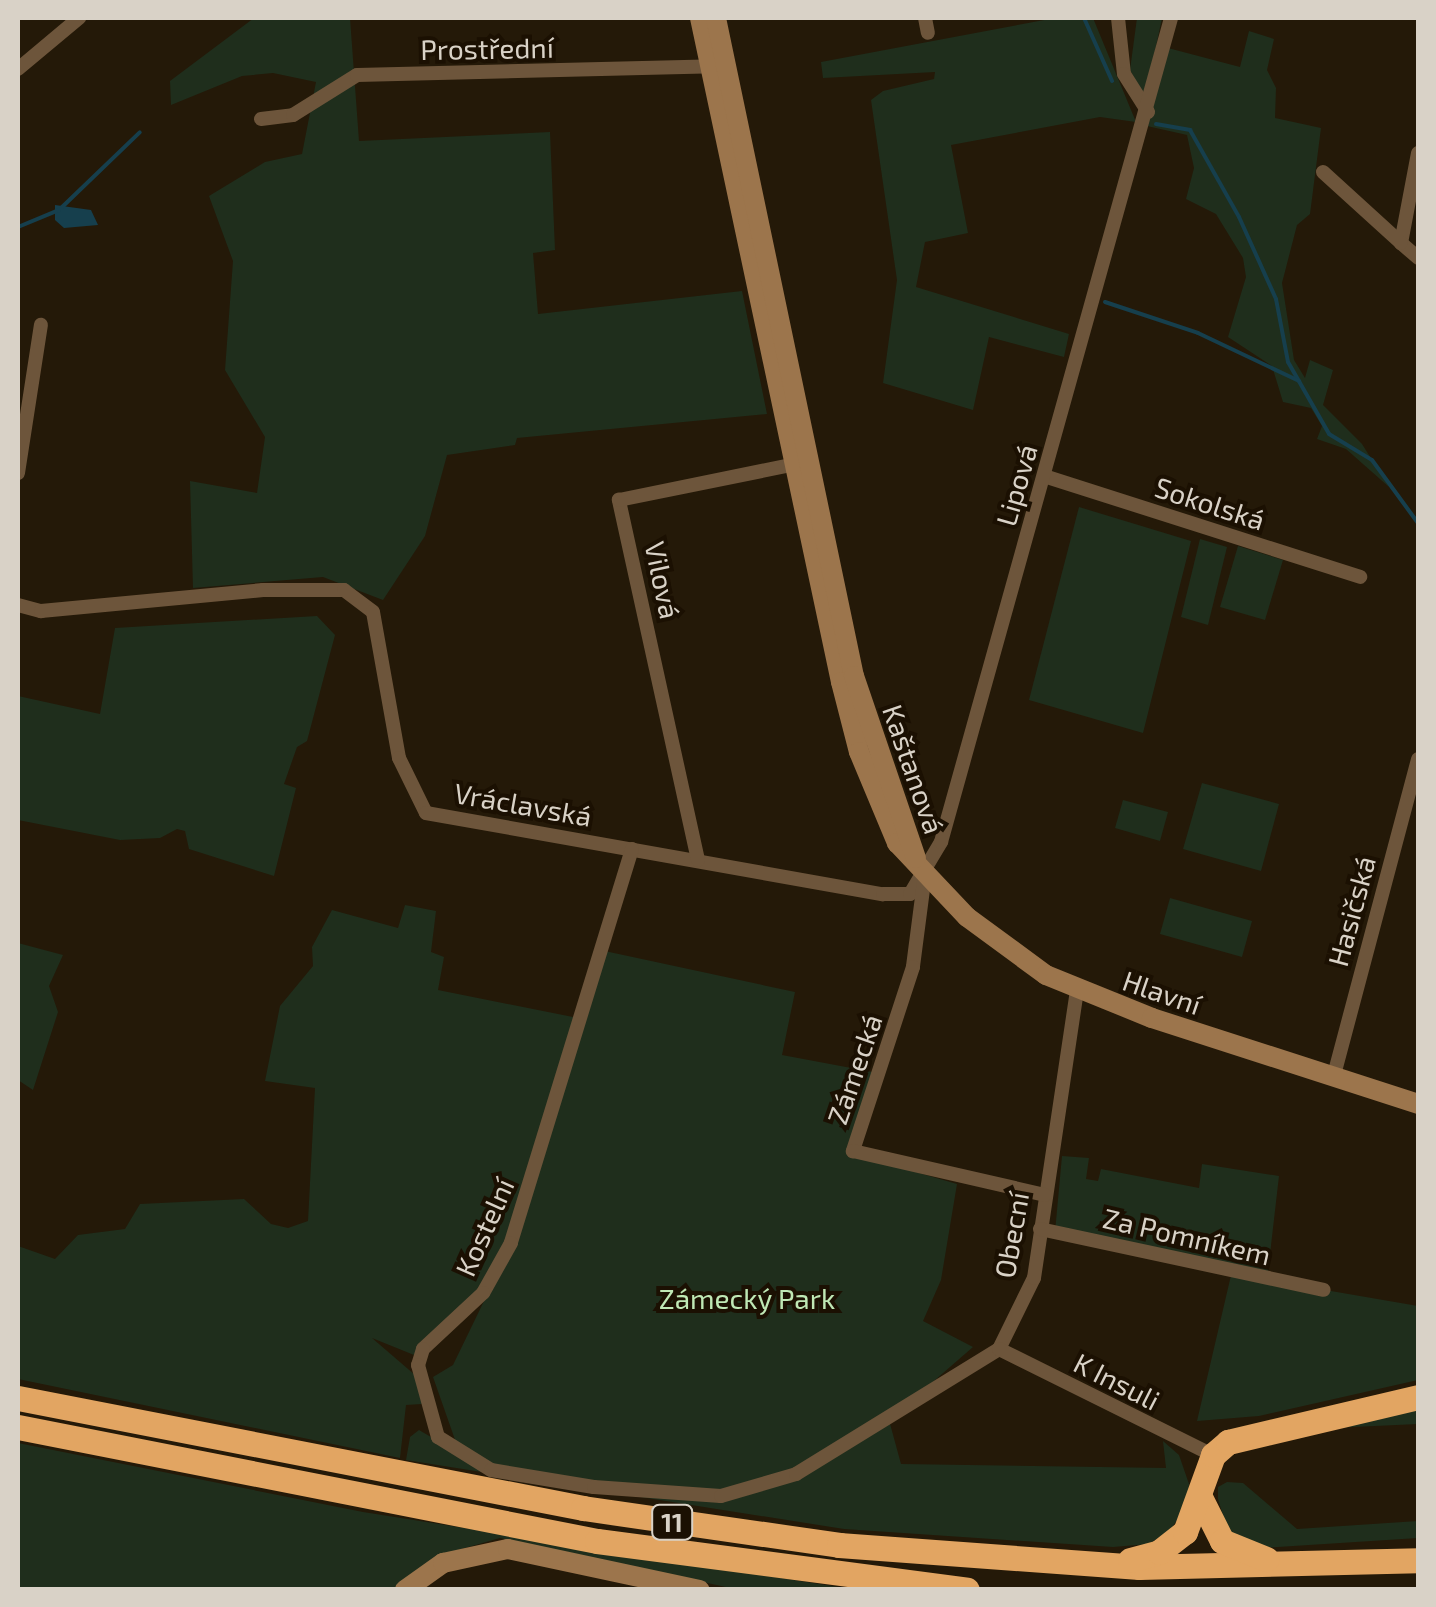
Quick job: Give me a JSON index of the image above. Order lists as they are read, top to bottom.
{
  "streets": {
    "highway": ["11"],
    "main road": ["Kaštanová", "Hlavní"],
    "street": [
      "Prostřední",
      "Lipová",
      "Sokolská",
      "Vilová",
      "Vráclavská",
      "Hasičská",
      "Zámecká",
      "Kostelní",
      "Obecní",
      "Za Pomníkem",
      "K Insuli"
    ]
  },
  "crossings": [
    ["Prostřední", "Kaštanová"],
    ["Lipová", "Sokolská"],
    ["Lipová", "Kaštanová"],
    ["Lipová", "Vráclavská"],
    ["Lipová", "Hlavní"],
    ["Lipová", "Zámecká"],
    ["Vilová", "Kaštanová"],
    ["Vilová", "Vráclavská"],
    ["Kaštanová", "Vráclavská"],
    ["Kaštanová", "Hlavní"],
    ["Kaštanová", "Zámecká"],
    ["Vráclavská", "Hlavní"],
    ["Vráclavská", "Zámecká"],
    ["Vráclavská", "Kostelní"],
    ["Hasičská", "Hlavní"],
    ["Hlavní", "Zámecká"],
    ["Hlavní", "Obecní"],
    ["Zámecká", "Obecní"],
    ["Kostelní", "Obecní"],
    ["Kostelní", "K Insuli"],
    ["Obecní", "Za Pomníkem"],
    ["Obecní", "K Insuli"]
  ],
  "parks": ["Zámecký Park"]
}
